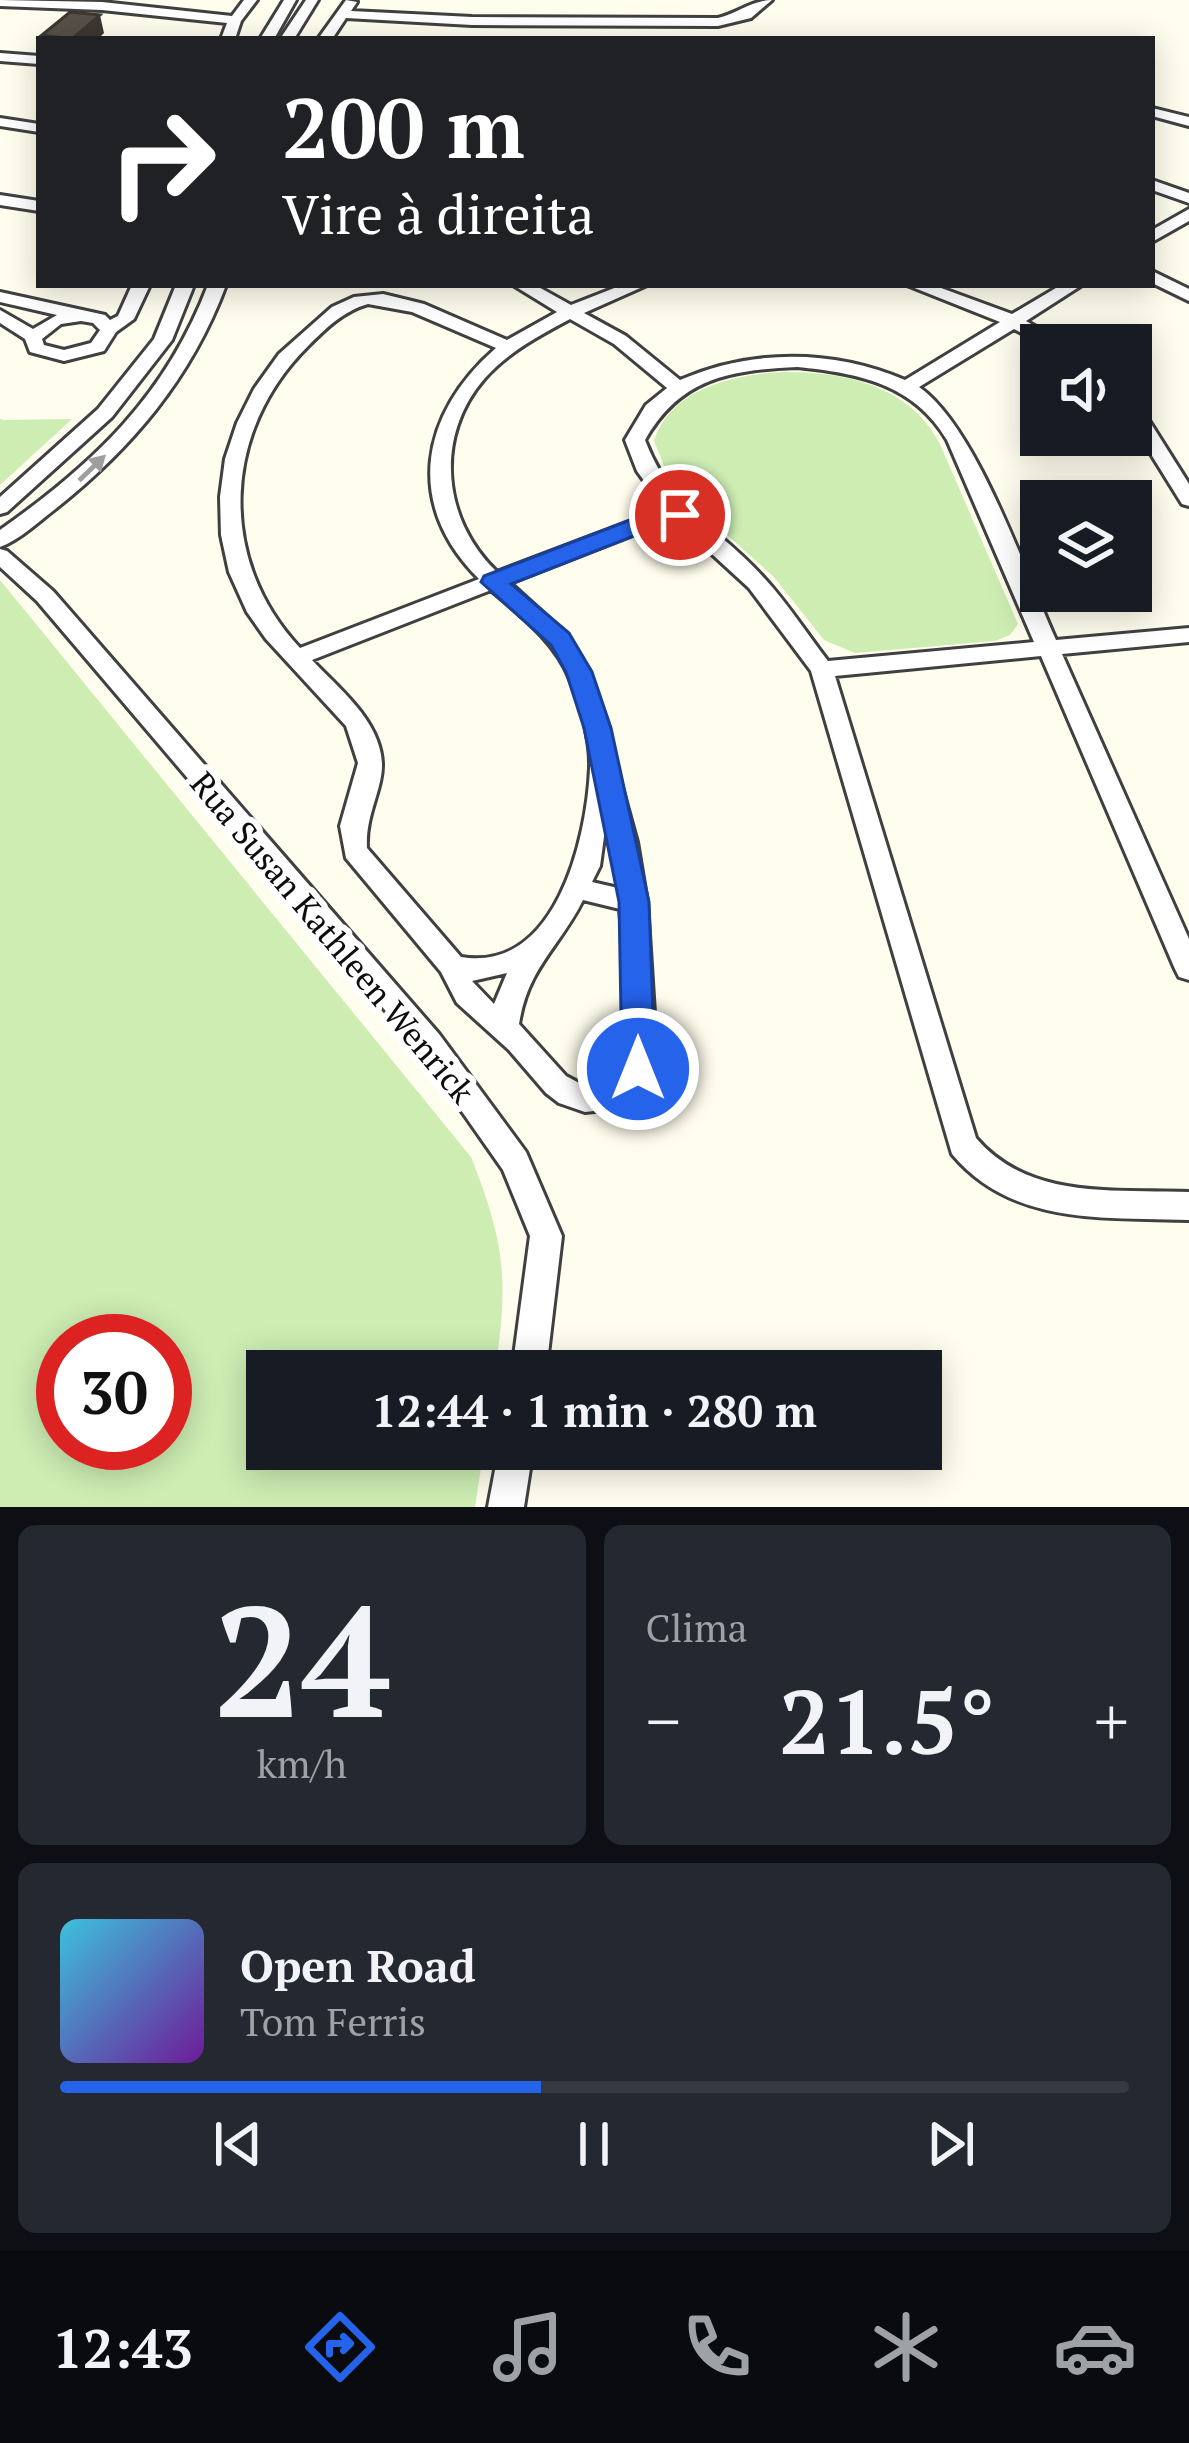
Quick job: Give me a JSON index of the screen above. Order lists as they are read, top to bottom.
{
  "streets": {
    "street": ["Rua Susan Kathleen Wenrick"]
  },
  "page": {
    "turn": ["200 m", "Vire à direita"],
    "limit": "30",
    "trip": "12:44 · 1 min · 280 m",
    "tile": [
      ["24", "km/h"],
      "Clima"
    ],
    "heat": ["−", "21.5°", "+"],
    "song": ["Open Road", "Tom Ferris"],
    "tabs": "12:43"
  }
}
